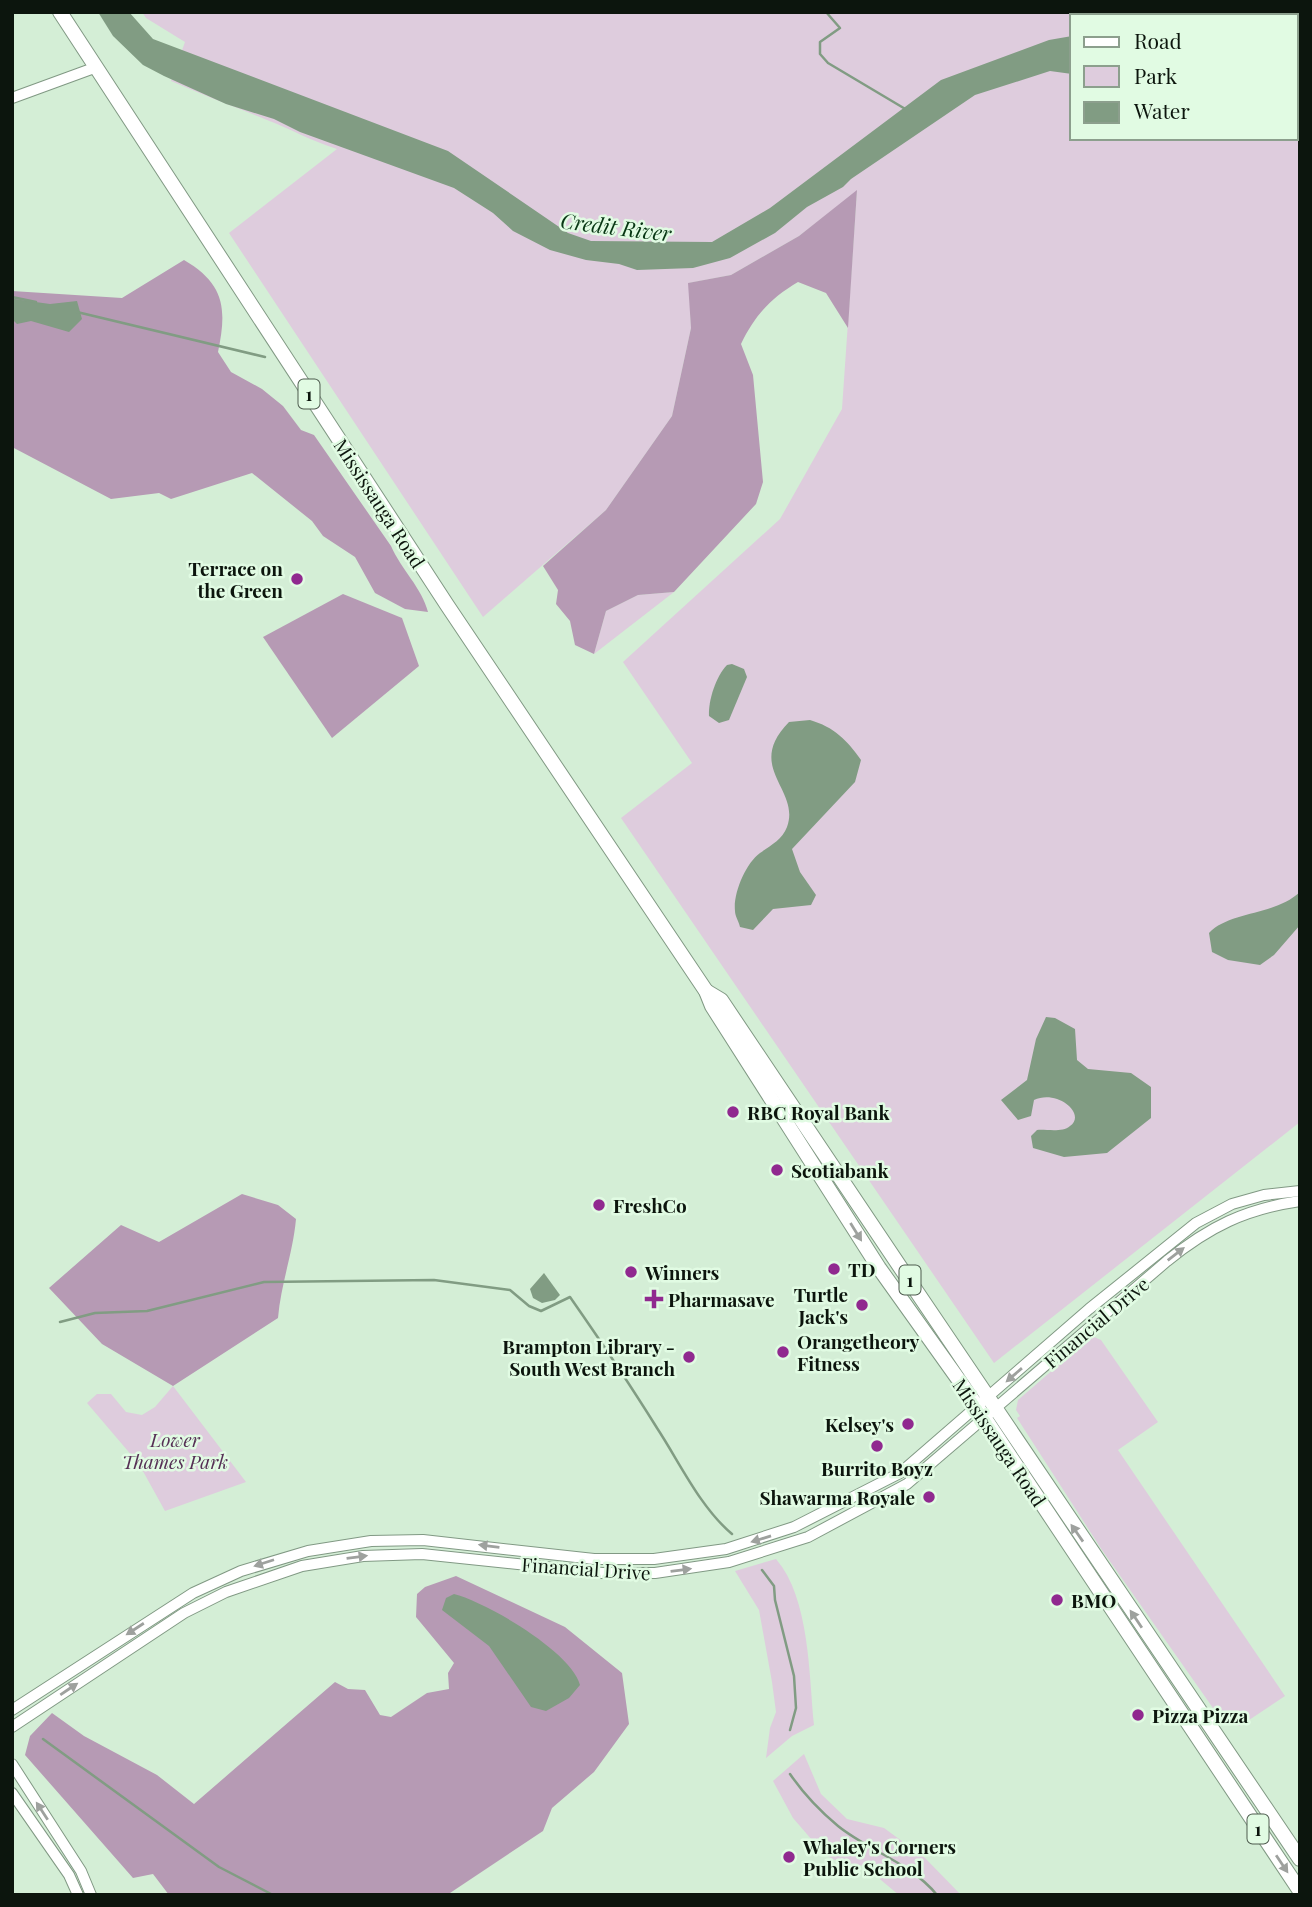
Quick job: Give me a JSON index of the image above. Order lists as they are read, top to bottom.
{
  "streets": {
    "main road": ["1", "Mississauga Road"],
    "street": ["Financial Drive"]
  },
  "crossings": [
    ["Mississauga Road", "Financial Drive"]
  ],
  "water": ["Credit River"],
  "parks": ["Lower Thames Park"],
  "places": {
    "other": [
      "Terrace on the Green",
      "RBC Royal Bank",
      "Scotiabank",
      "FreshCo",
      "TD",
      "Winners",
      "Turtle Jack's",
      "Orangetheory Fitness",
      "Brampton Library - South West Branch",
      "Kelsey's",
      "Burrito Boyz",
      "Shawarma Royale",
      "BMO",
      "Pizza Pizza",
      "Whaley's Corners Public School"
    ],
    "health": ["Pharmasave"]
  },
  "legend": ["Road", "Park", "Water"]
}
